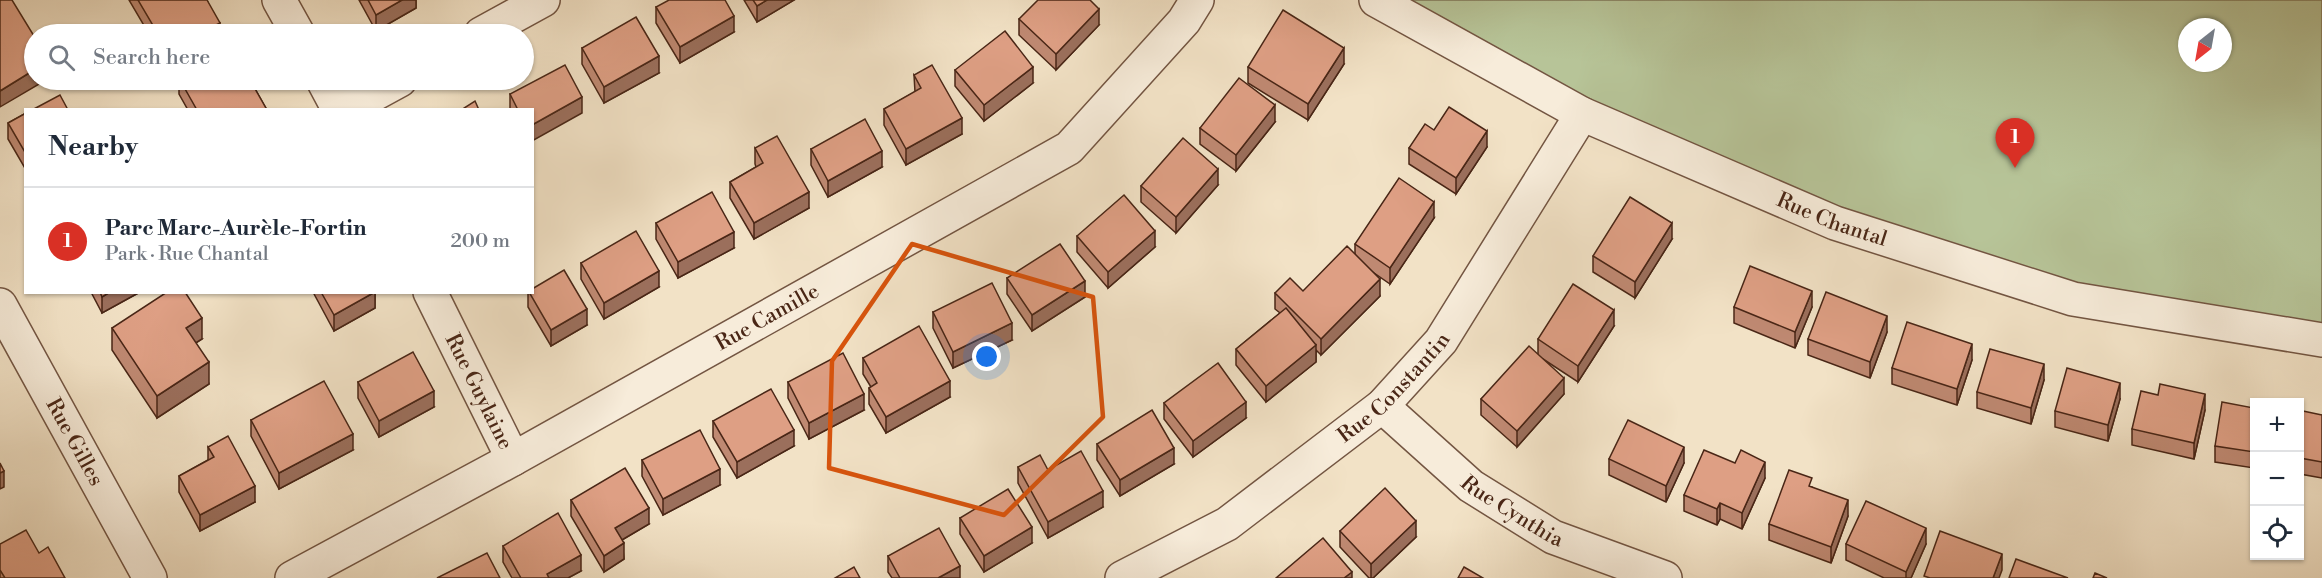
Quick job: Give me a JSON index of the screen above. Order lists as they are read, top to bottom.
{
  "streets": {
    "street": [
      "Rue Chantal",
      "Rue Camille",
      "Rue Constantin",
      "Rue Guylaine",
      "Rue Gilles",
      "Rue Cynthia"
    ]
  },
  "crossings": [
    ["Rue Chantal", "Rue Constantin"],
    ["Rue Camille", "Rue Guylaine"],
    ["Rue Constantin", "Rue Cynthia"]
  ],
  "north": "bottom left",
  "page": {
    "search": "Search here",
    "heading": "Nearby",
    "pins": "1",
    "list": [
      {
        "mark": "1",
        "name": "Parc Marc-Aurèle-Fortin",
        "note": "Park · Rue Chantal",
        "value": "200 m"
      }
    ],
    "map_buttons": ["+", "−"]
  }
}
